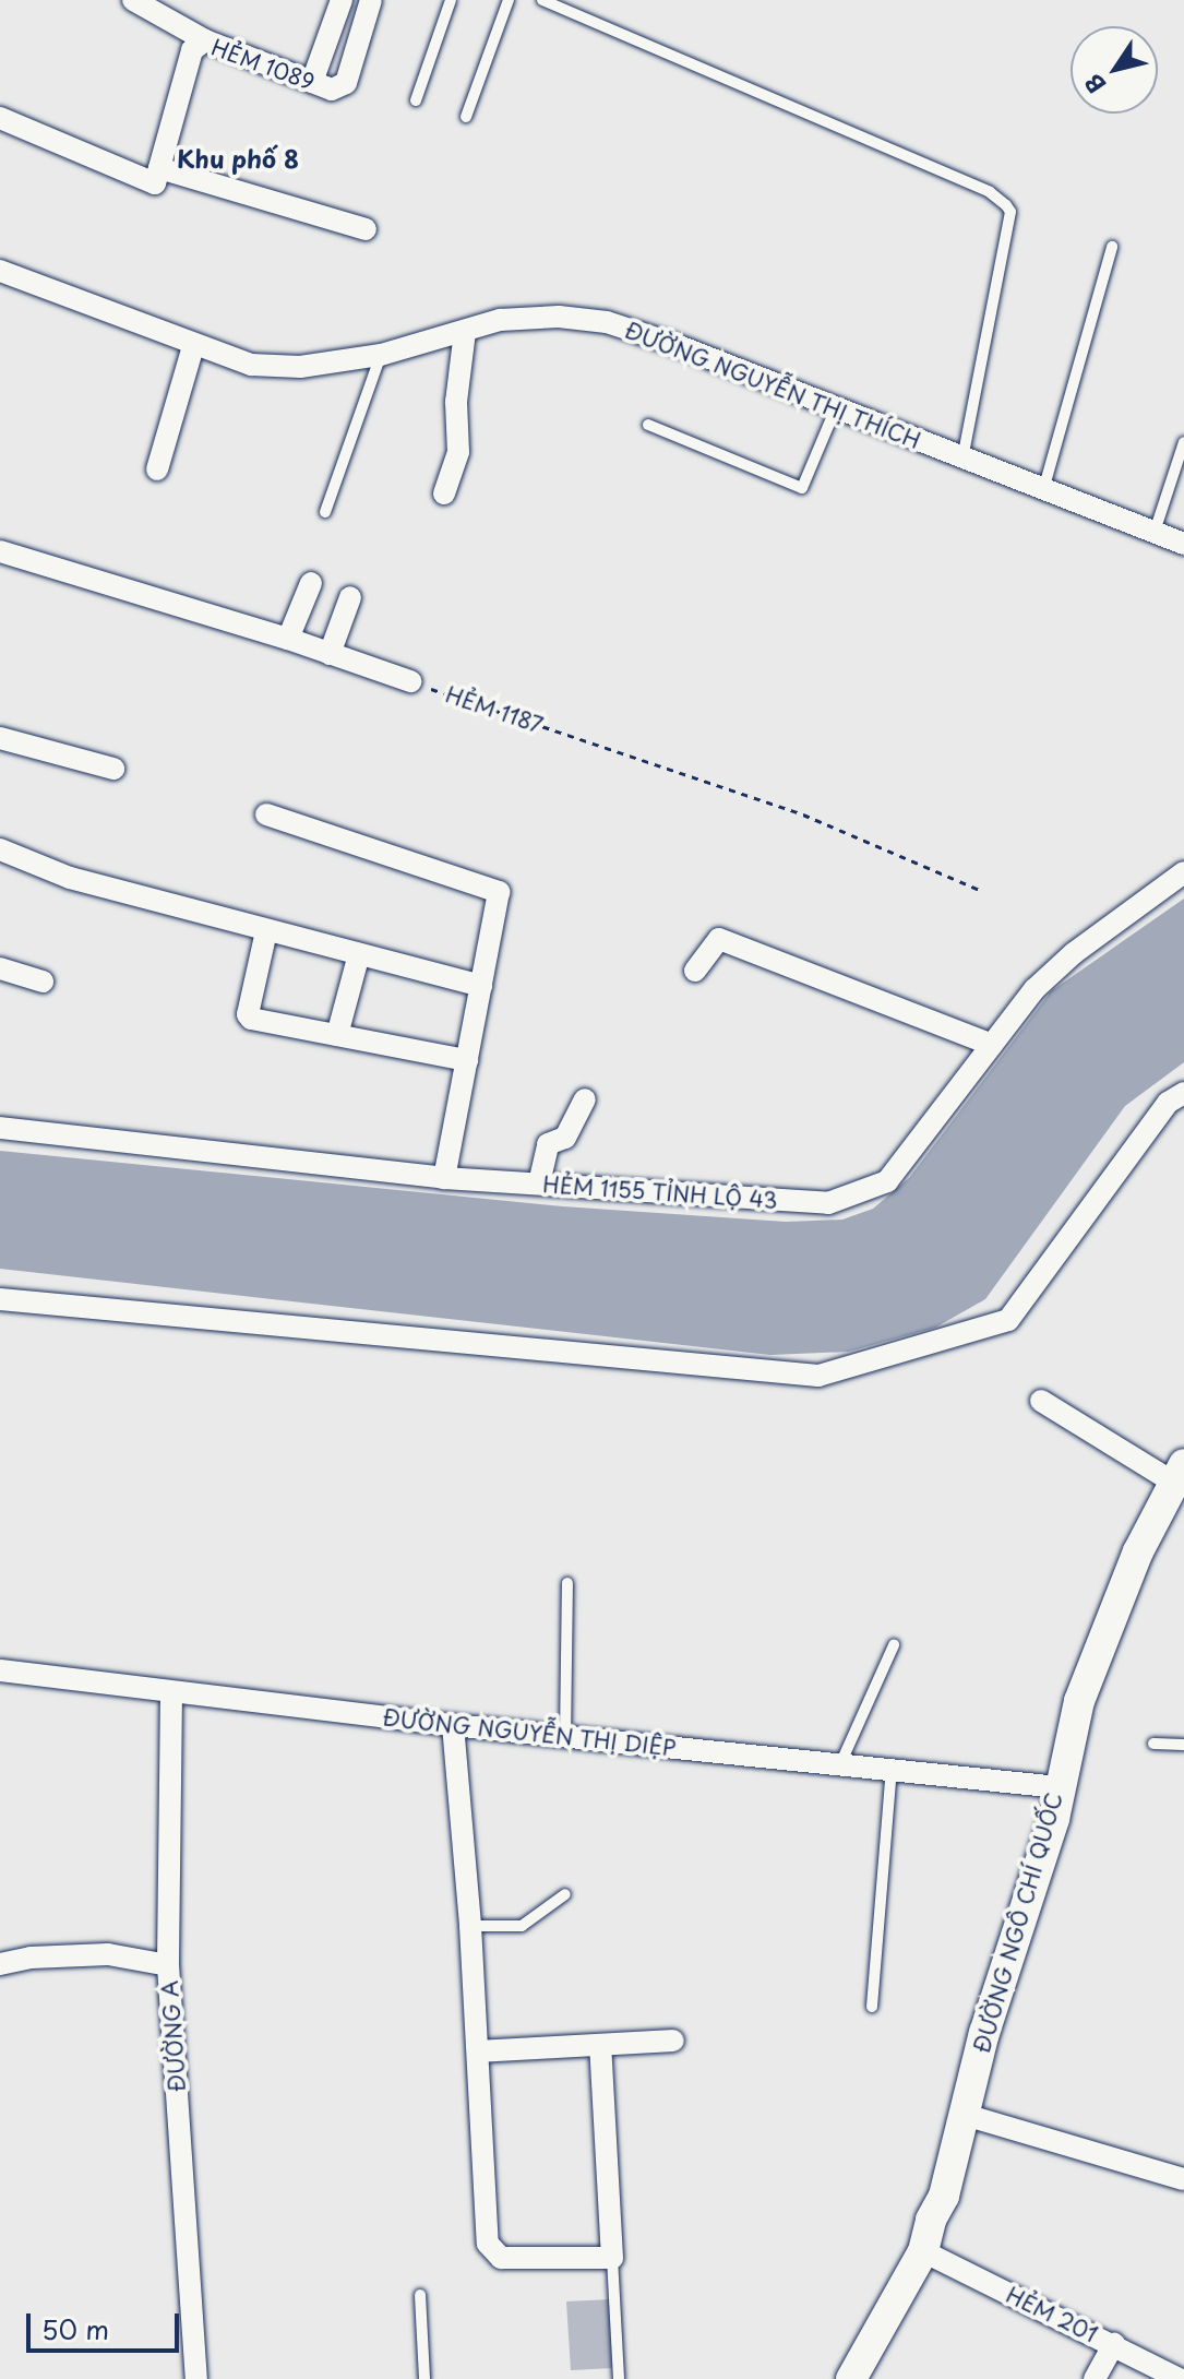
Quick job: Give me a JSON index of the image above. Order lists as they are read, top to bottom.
{
  "streets": {
    "main road": ["ĐƯỜNG NGÔ CHÍ QUỐC"],
    "street": [
      "HẺM 1089",
      "ĐƯỜNG NGUYỄN THỊ THÍCH",
      "HẺM 1155 TỈNH LỘ 43",
      "ĐƯỜNG NGUYỄN THỊ DIỆP",
      "ĐƯỜNG A",
      "HẺM 201"
    ],
    "path": ["HẺM 1187"]
  },
  "crossings": [
    ["ĐƯỜNG NGUYỄN THỊ DIỆP", "ĐƯỜNG NGÔ CHÍ QUỐC"],
    ["ĐƯỜNG NGUYỄN THỊ DIỆP", "ĐƯỜNG A"],
    ["ĐƯỜNG NGÔ CHÍ QUỐC", "HẺM 201"]
  ],
  "districts": ["Khu phố 8"],
  "scale_bar": "50 m",
  "north": "bottom left"
}
